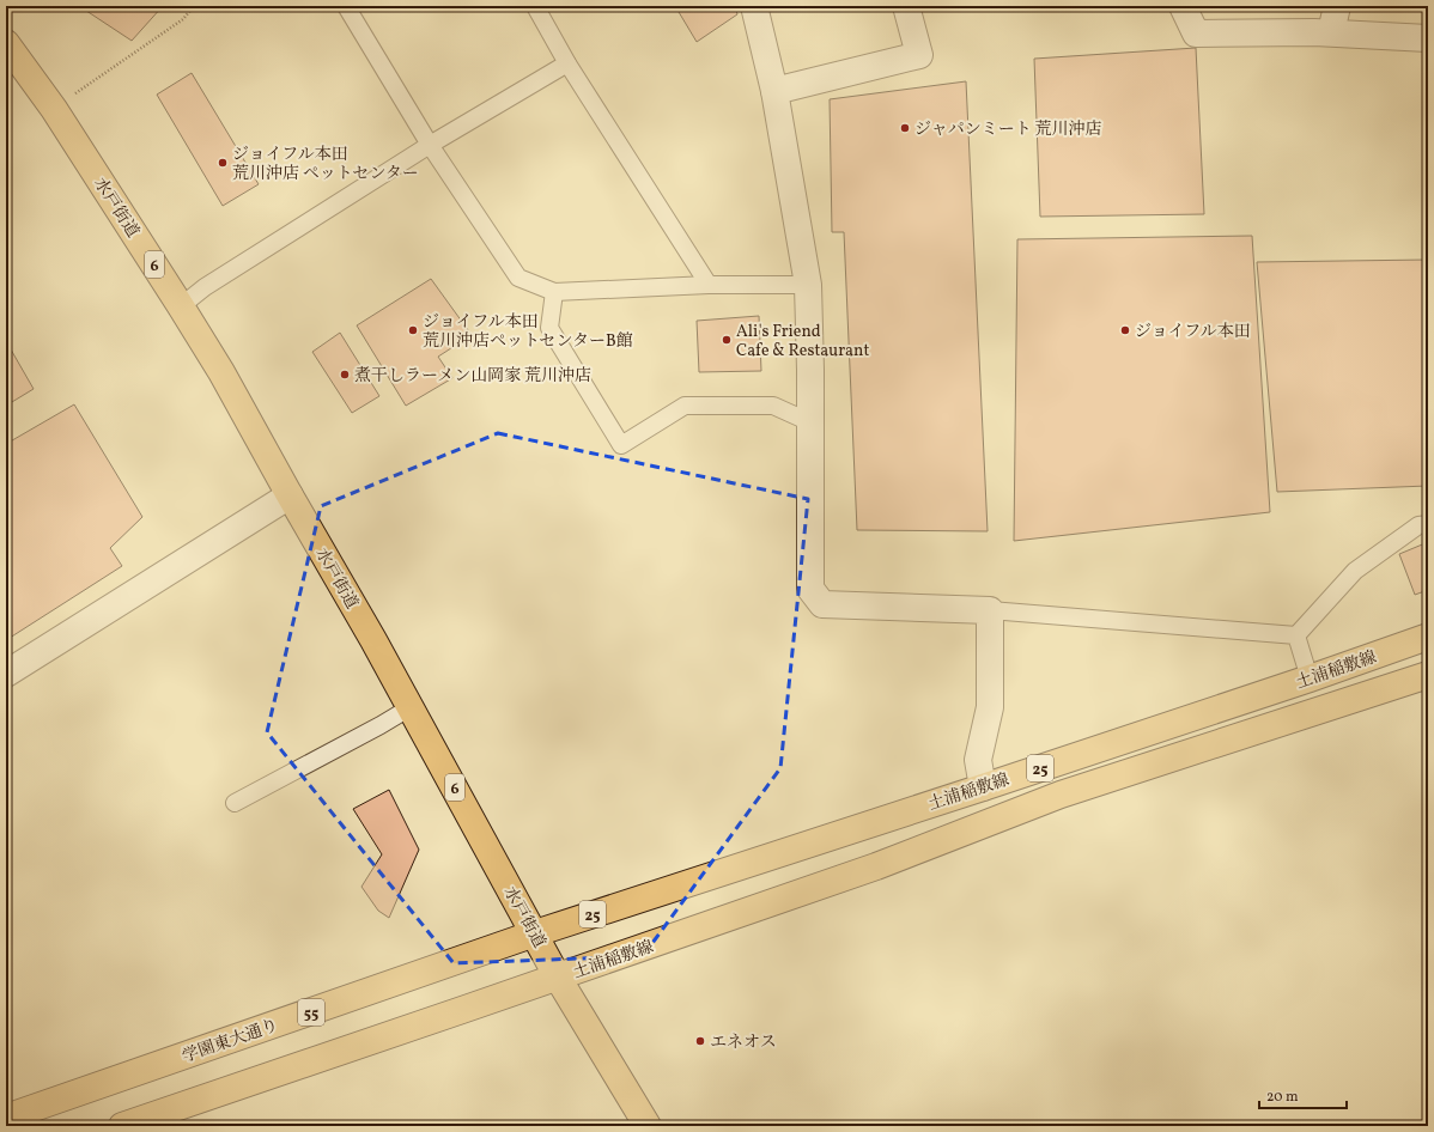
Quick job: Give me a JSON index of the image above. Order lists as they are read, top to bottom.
{
  "streets": {
    "main road": [
      "水戸街道",
      "6",
      "土浦稲敷線",
      "25",
      "55",
      "学園東大通り"
    ]
  },
  "crossings": [
    ["水戸街道", "土浦稲敷線"],
    ["水戸街道", "学園東大通り"],
    ["土浦稲敷線", "学園東大通り"]
  ],
  "places": [
    "ジャパンミート 荒川沖店",
    "ジョイフル本田 荒川沖店 ペットセンター",
    "ジョイフル本田 荒川沖店ペットセンターB館",
    "ジョイフル本田",
    "Ali's Friend Cafe & Restaurant",
    "煮干しラーメン山岡家 荒川沖店",
    "エネオス"
  ],
  "scale_bar": "20 m"
}
